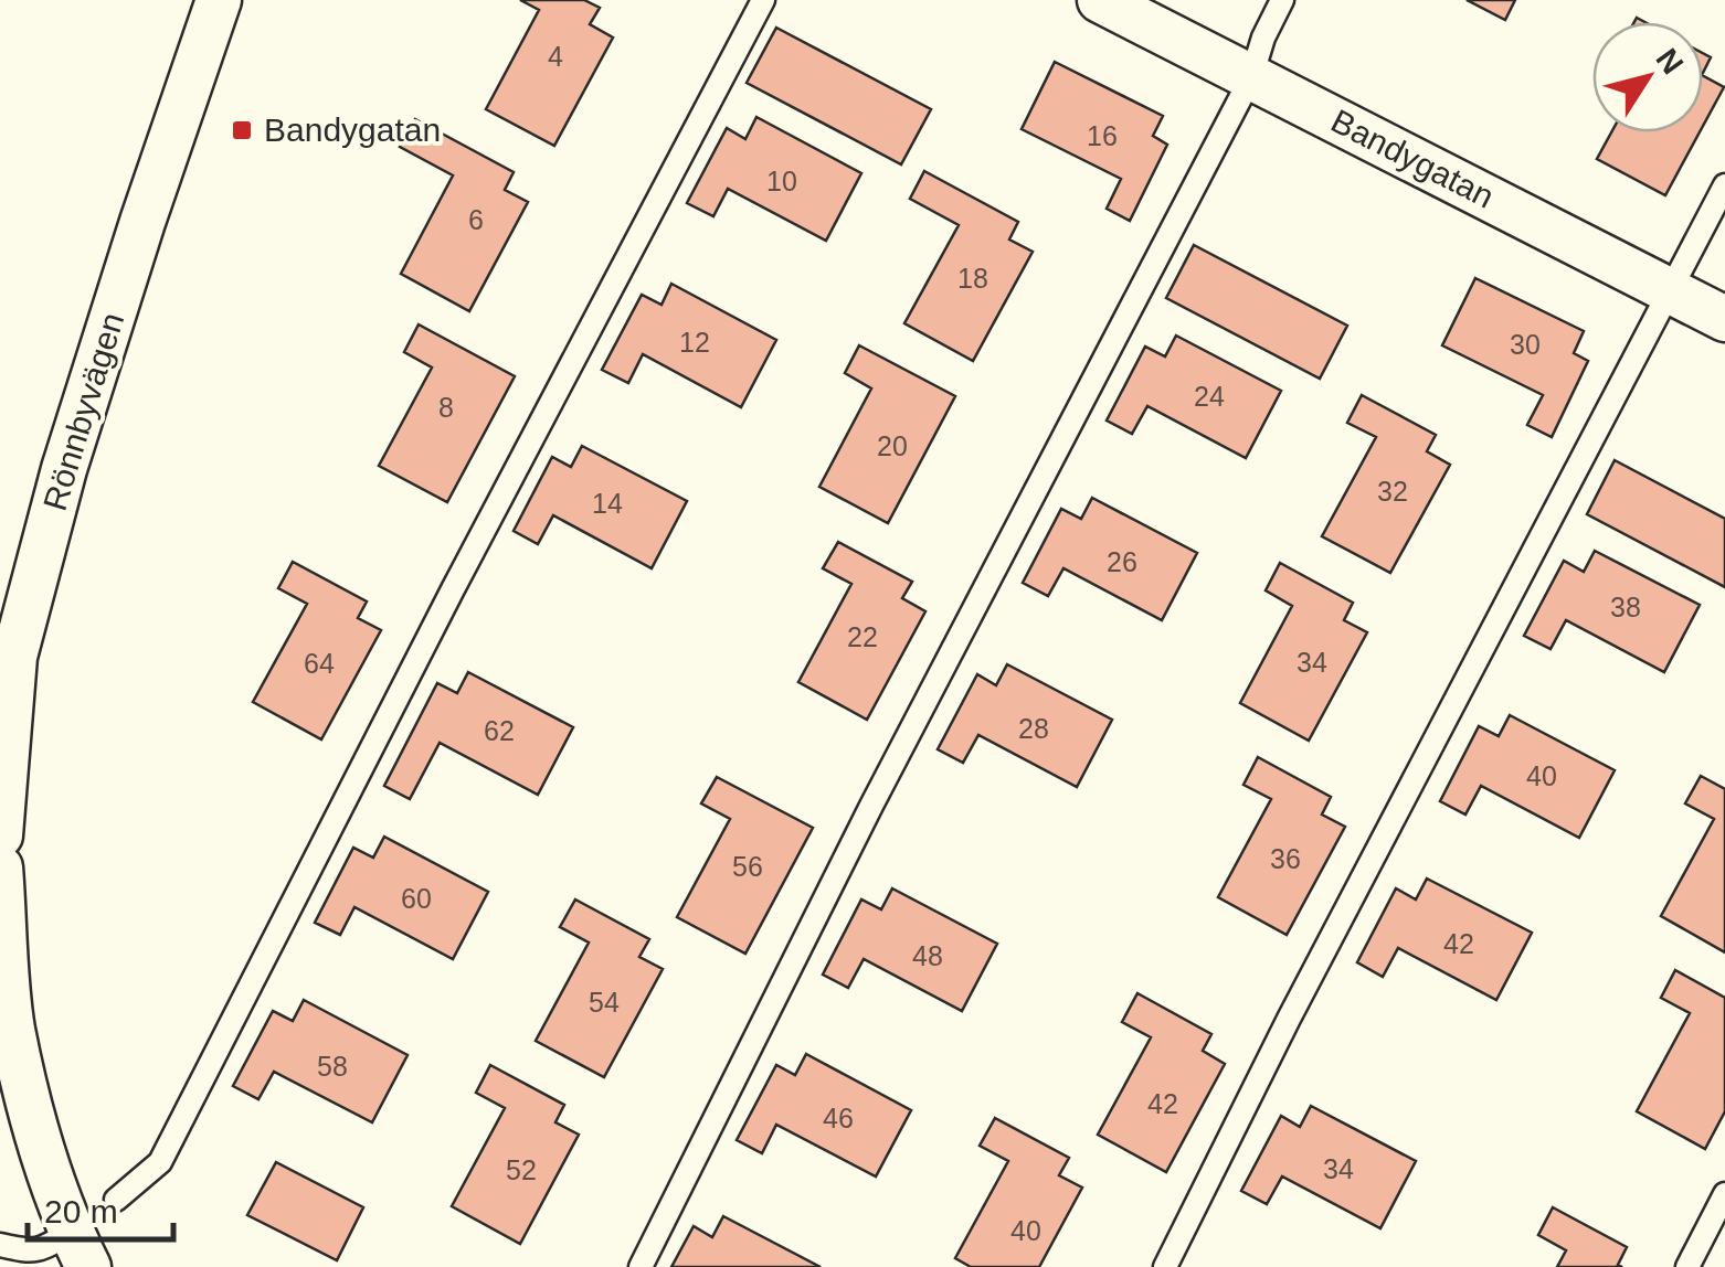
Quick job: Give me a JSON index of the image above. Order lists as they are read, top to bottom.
{
  "streets": {
    "street": ["Bandygatan", "Rönnbyvägen"]
  },
  "places": {
    "transit": ["Bandygatan"]
  },
  "house_numbers": [
    "4",
    "16",
    "10",
    "6",
    "18",
    "12",
    "30",
    "24",
    "8",
    "20",
    "32",
    "14",
    "26",
    "38",
    "22",
    "34",
    "64",
    "28",
    "62",
    "40",
    "36",
    "56",
    "60",
    "42",
    "48",
    "54",
    "58",
    "42",
    "46",
    "34",
    "52",
    "40"
  ],
  "scale_bar": "20 m",
  "north": "top right"
}
